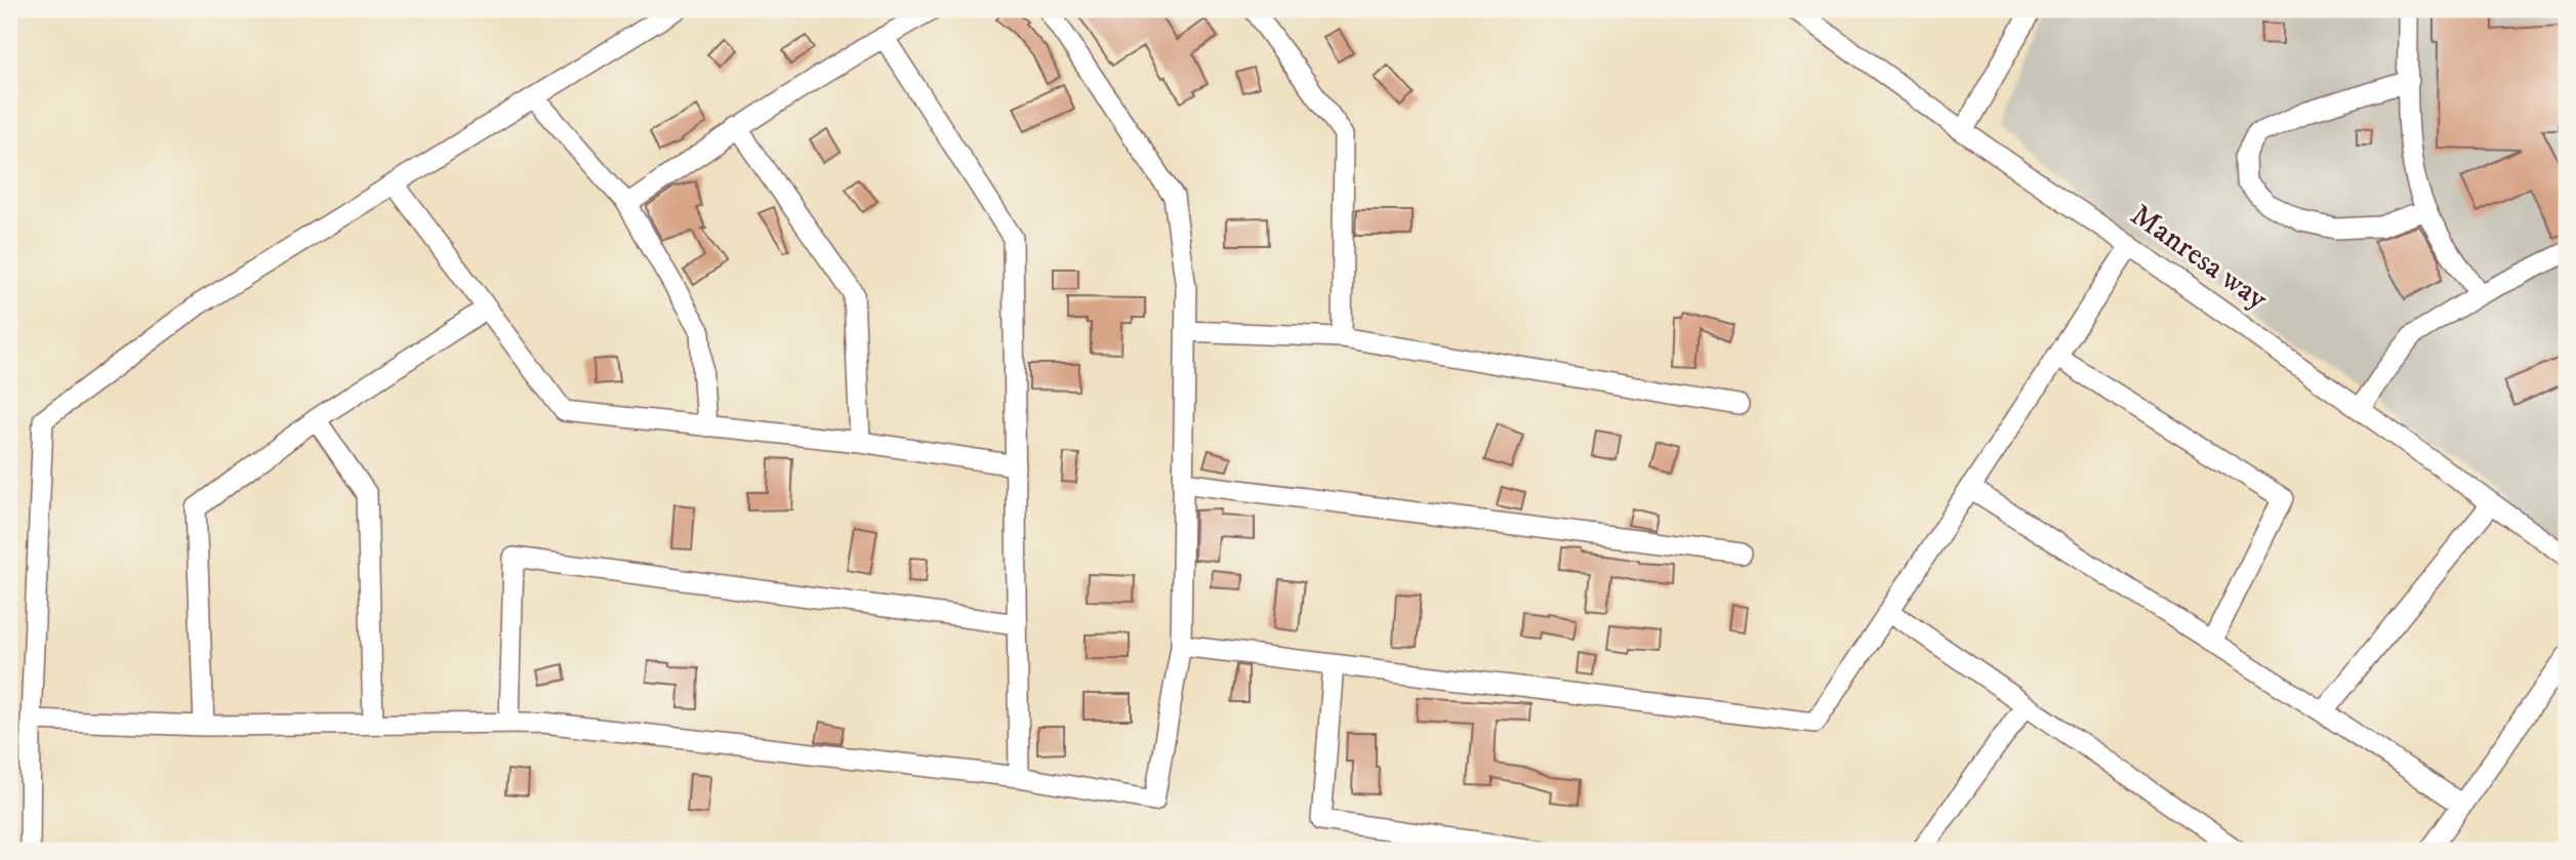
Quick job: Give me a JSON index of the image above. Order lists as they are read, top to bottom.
{
  "streets": {
    "street": ["Manresa way"]
  }
}
